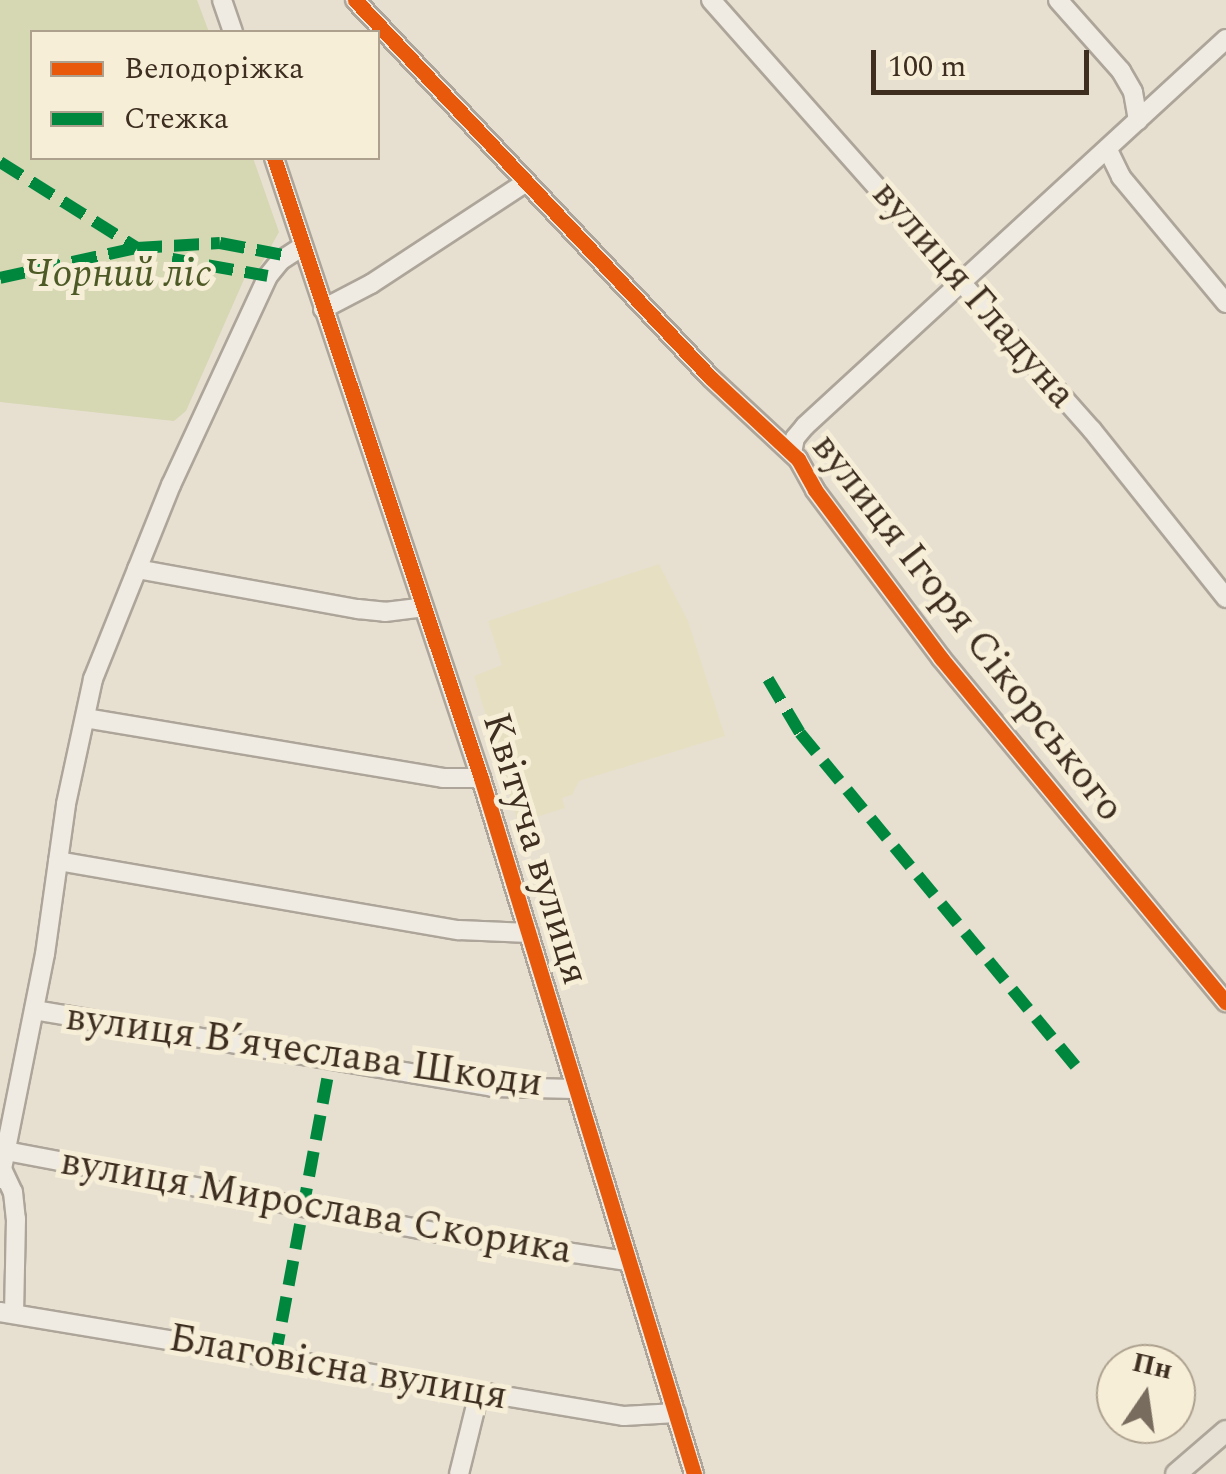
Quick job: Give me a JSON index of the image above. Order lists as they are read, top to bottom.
{
  "streets": {
    "street": [
      "вулиця Гладуна",
      "вулиця Ігоря Сікорського",
      "Квітуча вулиця",
      "вулиця Вʼячеслава Шкоди",
      "вулиця Мирослава Скорика",
      "Благовісна вулиця"
    ]
  },
  "crossings": [
    ["Квітуча вулиця", "вулиця Вʼячеслава Шкоди"],
    ["Квітуча вулиця", "вулиця Мирослава Скорика"],
    ["Квітуча вулиця", "Благовісна вулиця"]
  ],
  "parks": ["Чорний ліс"],
  "legend": ["Велодоріжка", "Стежка"],
  "scale_bar": "100 m",
  "north": "top"
}
